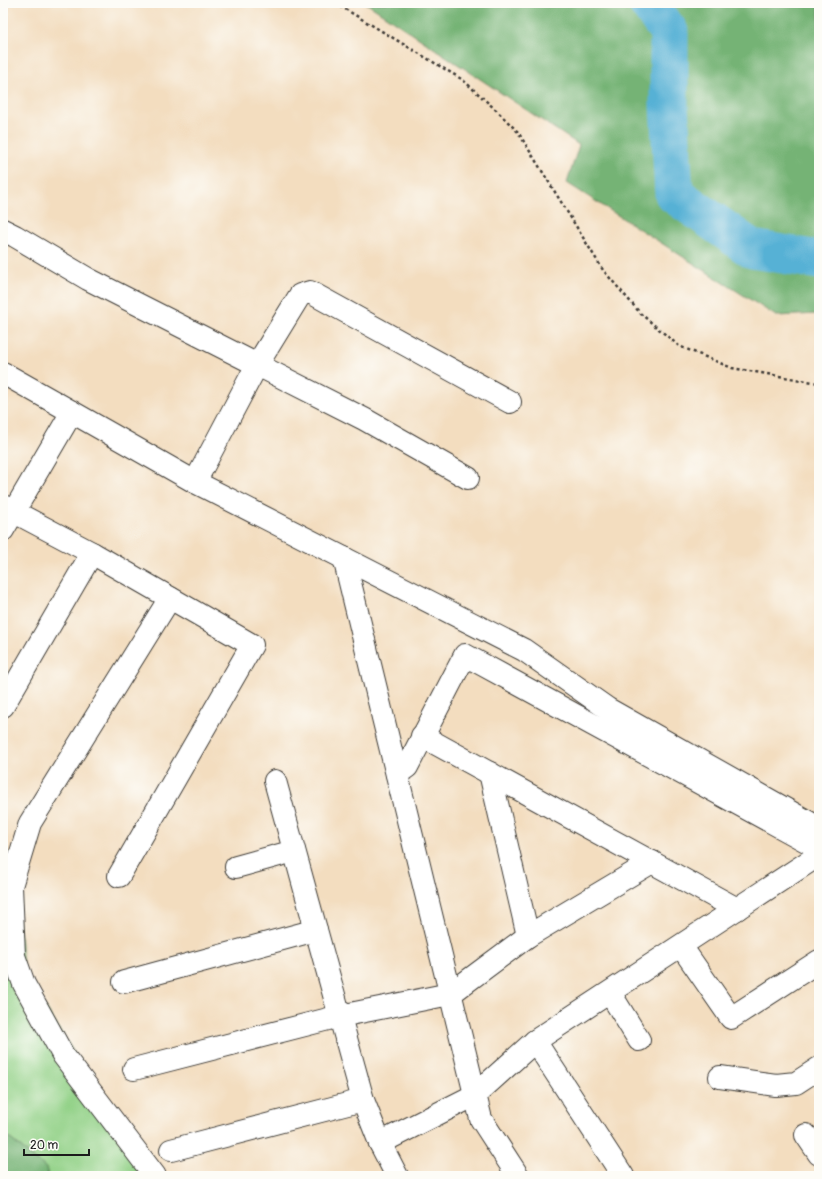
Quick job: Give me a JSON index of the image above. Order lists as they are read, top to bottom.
{
  "scale_bar": "20 m"
}
